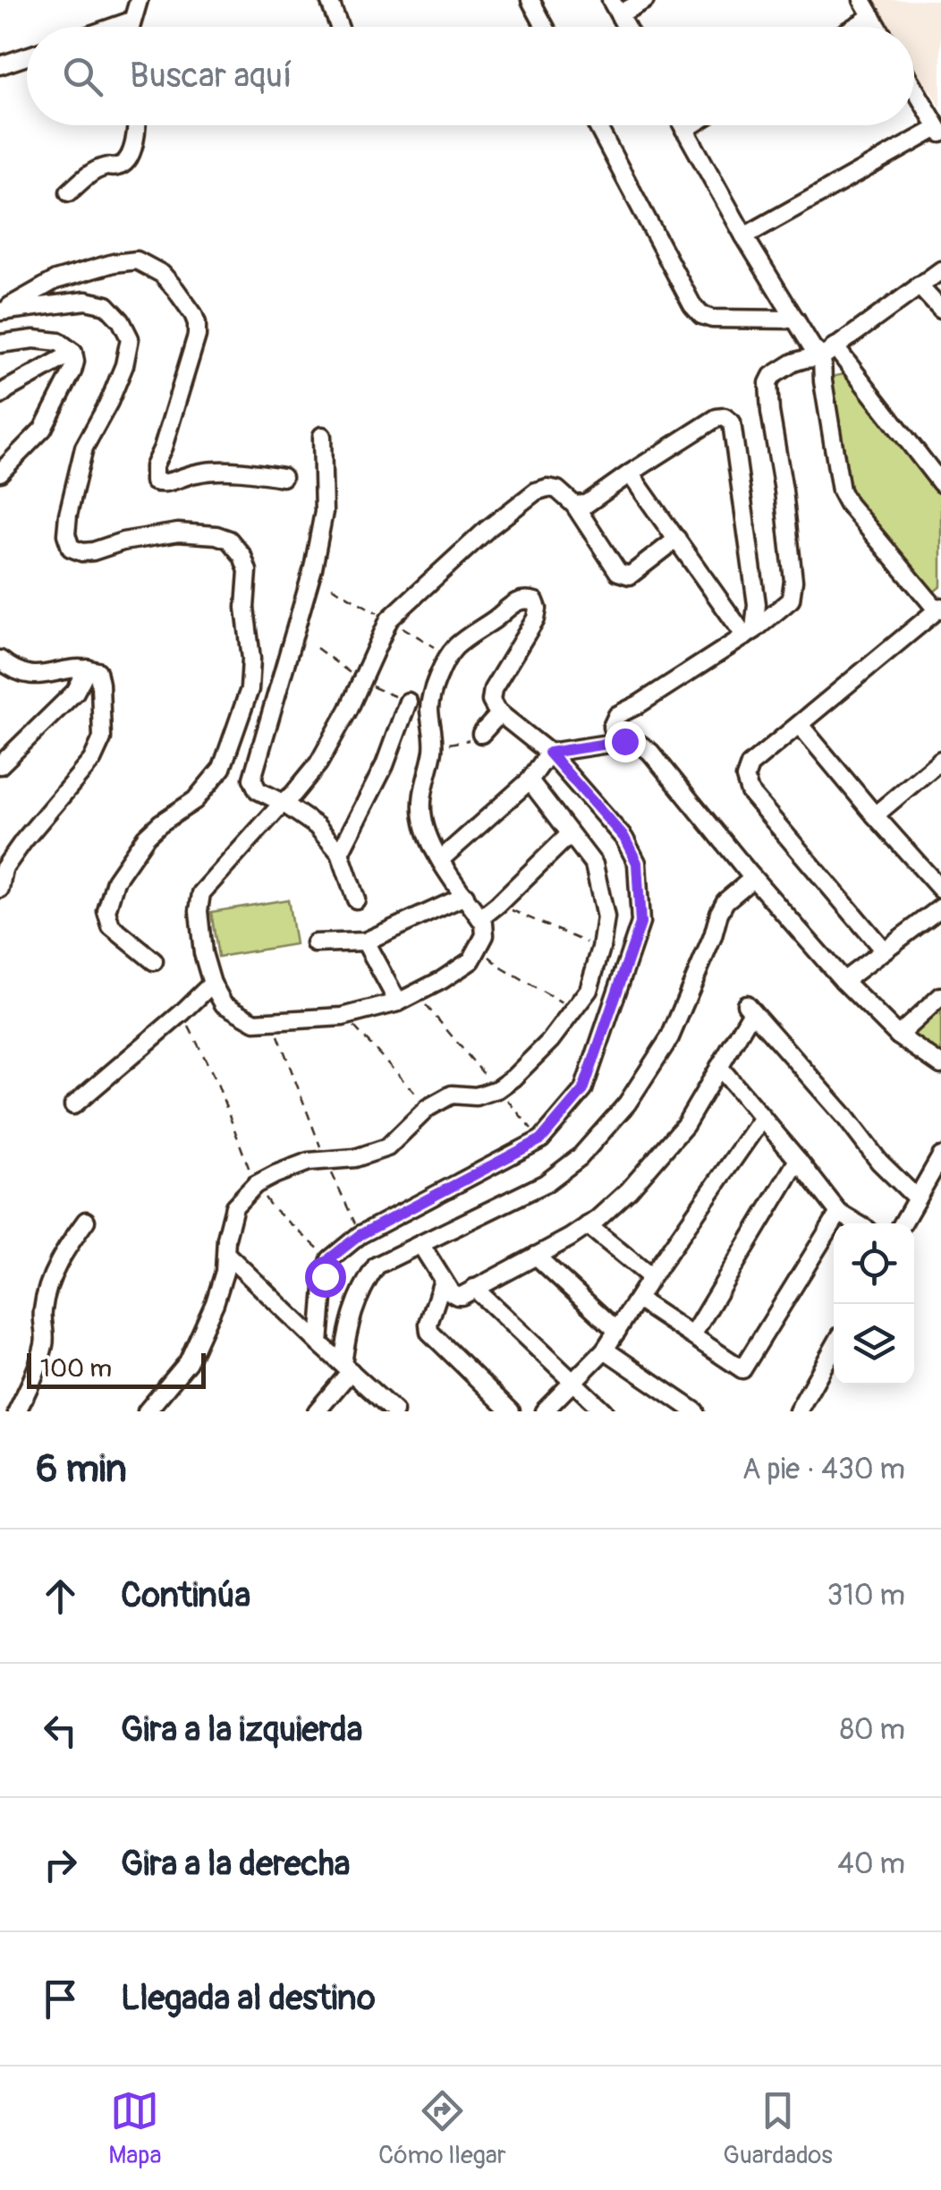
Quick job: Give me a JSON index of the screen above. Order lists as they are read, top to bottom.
{
  "scale_bar": "100 m",
  "page": {
    "search": "Buscar aquí",
    "scale": "100 m",
    "heading": ["6 min", "A pie · 430 m"],
    "list": [
      ["Continúa", "310 m"],
      ["Gira a la izquierda", "80 m"],
      ["Gira a la derecha", "40 m"],
      "Llegada al destino"
    ],
    "nav": ["Mapa", "Cómo llegar", "Guardados"]
  }
}
